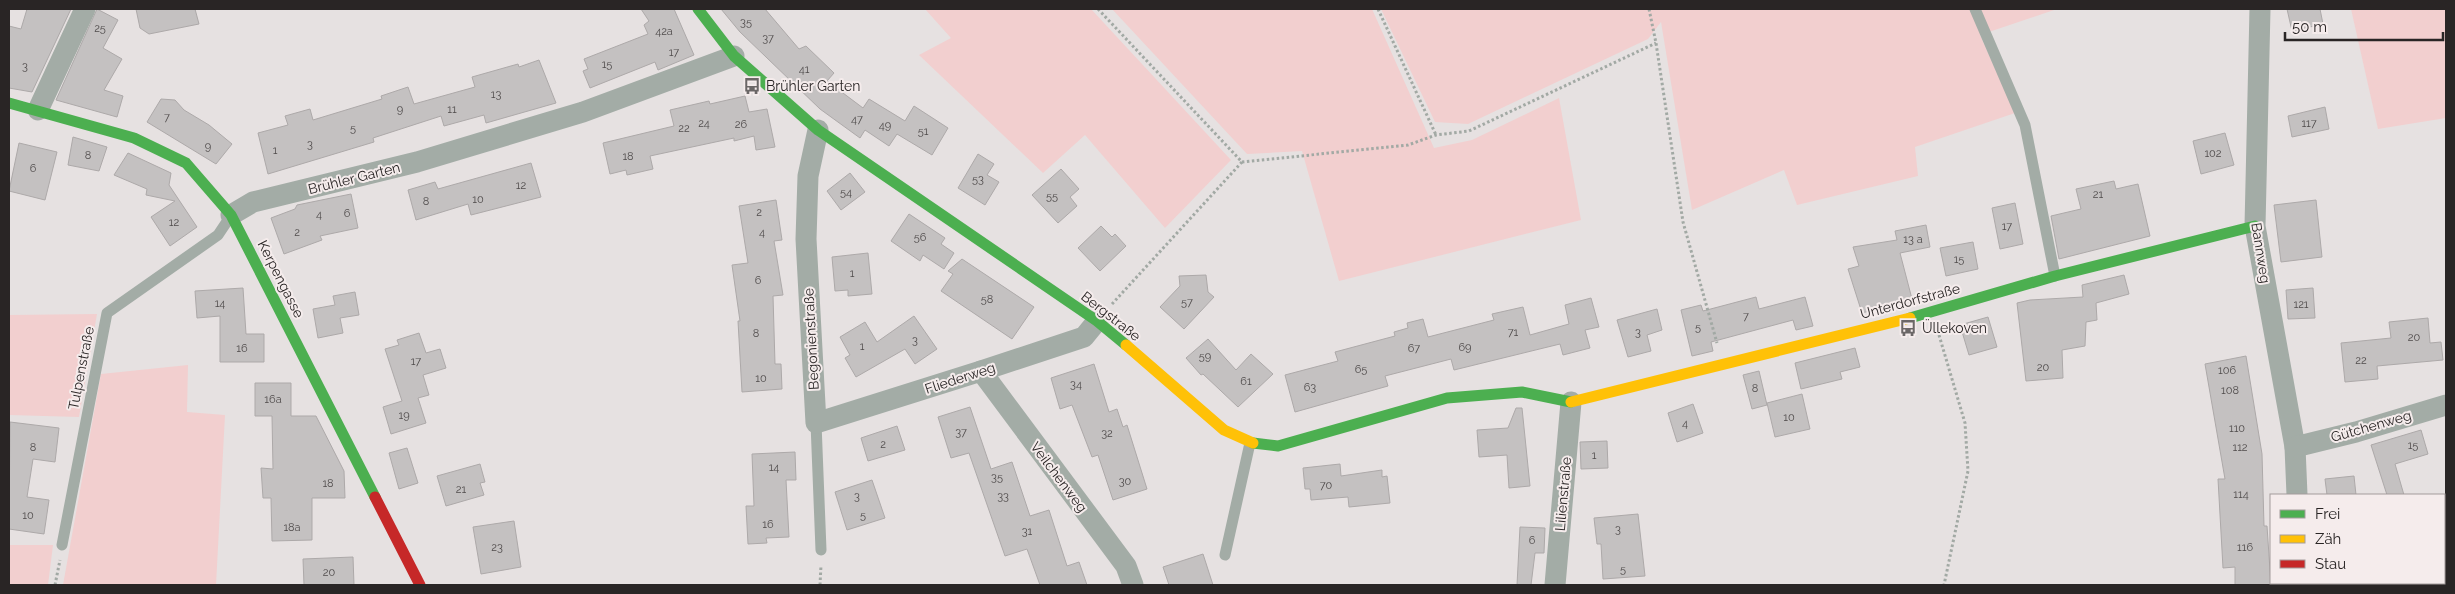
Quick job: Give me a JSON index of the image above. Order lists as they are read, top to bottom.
{
  "streets": {
    "street": [
      "Brühler Garten",
      "Bannweg",
      "Kerpengasse",
      "Unterdorfstraße",
      "Bergstraße",
      "Begonienstraße",
      "Fliederweg",
      "Gütchenweg",
      "Veilchenweg",
      "Lilienstraße"
    ],
    "lane": ["Tulpenstraße"]
  },
  "crossings": [
    ["Brühler Garten", "Kerpengasse"],
    ["Brühler Garten", "Bergstraße"],
    ["Brühler Garten", "Tulpenstraße"],
    ["Bannweg", "Unterdorfstraße"],
    ["Bannweg", "Gütchenweg"],
    ["Kerpengasse", "Tulpenstraße"],
    ["Unterdorfstraße", "Bergstraße"],
    ["Unterdorfstraße", "Lilienstraße"],
    ["Bergstraße", "Begonienstraße"],
    ["Bergstraße", "Fliederweg"],
    ["Bergstraße", "Lilienstraße"],
    ["Begonienstraße", "Fliederweg"],
    ["Fliederweg", "Veilchenweg"]
  ],
  "places": {
    "bus stop": ["Brühler Garten", "Üllekoven"]
  },
  "house_numbers": [
    "35",
    "25",
    "42a",
    "37",
    "17",
    "15",
    "3",
    "41",
    "13",
    "9",
    "11",
    "7",
    "47",
    "24",
    "117",
    "26",
    "49",
    "5",
    "22",
    "51",
    "3",
    "9",
    "1",
    "102",
    "8",
    "18",
    "6",
    "53",
    "12",
    "54",
    "21",
    "55",
    "10",
    "8",
    "2",
    "6",
    "4",
    "12",
    "17",
    "2",
    "4",
    "56",
    "13 a",
    "15",
    "1",
    "6",
    "58",
    "57",
    "14",
    "121",
    "7",
    "5",
    "71",
    "3",
    "8",
    "20",
    "3",
    "1",
    "69",
    "16",
    "67",
    "59",
    "22",
    "17",
    "20",
    "65",
    "106",
    "10",
    "61",
    "34",
    "63",
    "8",
    "108",
    "16a",
    "19",
    "10",
    "4",
    "110",
    "37",
    "32",
    "2",
    "15",
    "8",
    "112",
    "1",
    "14",
    "35",
    "30",
    "18",
    "70",
    "21",
    "114",
    "3",
    "33",
    "10",
    "5",
    "16",
    "18a",
    "3",
    "31",
    "6",
    "23",
    "116",
    "5",
    "20"
  ],
  "legend": ["Frei", "Zäh", "Stau"],
  "scale_bar": "50 m"
}
